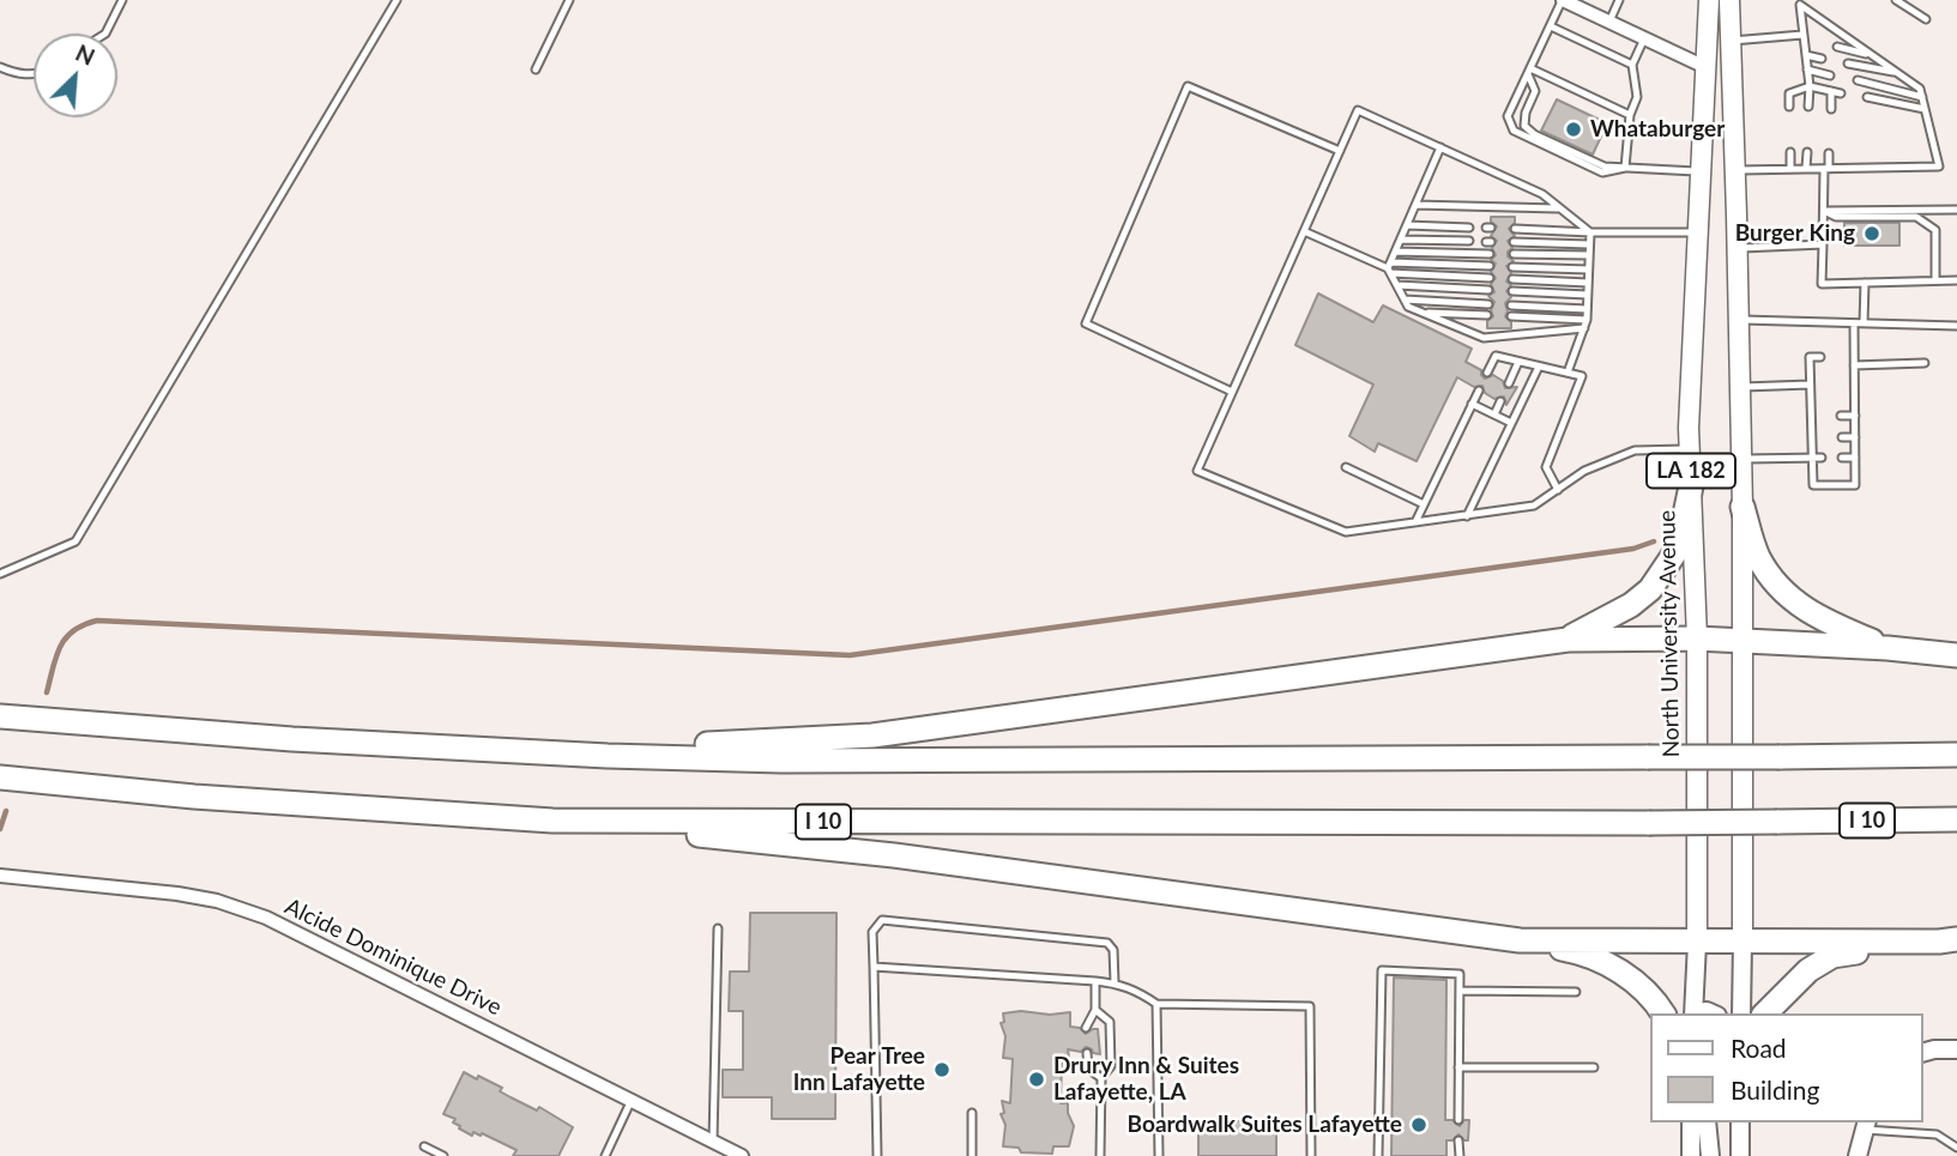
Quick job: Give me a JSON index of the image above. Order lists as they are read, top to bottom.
{
  "streets": {
    "highway": ["I 10"],
    "main road": ["LA 182", "North University Avenue"],
    "street": ["Alcide Dominique Drive"]
  },
  "places": [
    "Whataburger",
    "Burger King",
    "Pear Tree Inn Lafayette",
    "Drury Inn & Suites Lafayette, LA",
    "Boardwalk Suites Lafayette"
  ],
  "legend": ["Road", "Building"],
  "north": "top right"
}
